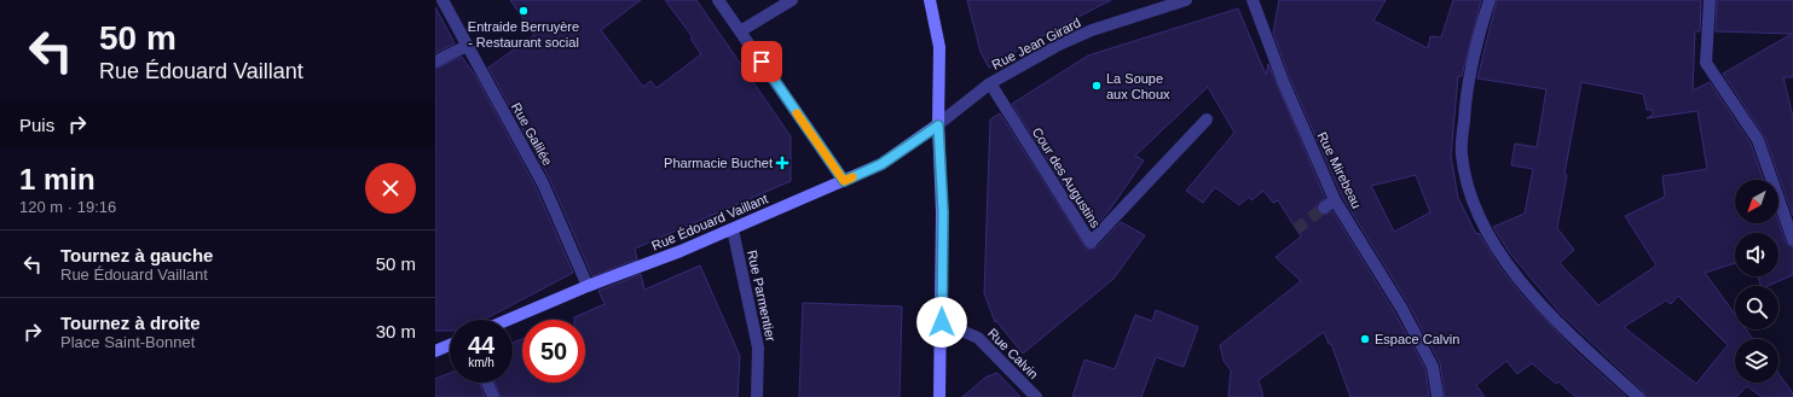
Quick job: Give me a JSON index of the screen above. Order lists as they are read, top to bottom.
{
  "streets": {
    "street": [
      "Rue Jean Girard",
      "Rue Galilée",
      "Rue Mirebeau",
      "Cour des Augustins",
      "Rue Édouard Vaillant",
      "Rue Parmentier",
      "Rue Calvin"
    ]
  },
  "crossings": [
    ["Rue Jean Girard", "Cour des Augustins"],
    ["Rue Jean Girard", "Rue Édouard Vaillant"],
    ["Rue Galilée", "Rue Édouard Vaillant"],
    ["Rue Édouard Vaillant", "Rue Parmentier"]
  ],
  "places": {
    "other": ["Entraide Berruyère - Restaurant social", "La Soupe aux Choux", "Espace Calvin"],
    "health": ["Pharmacie Buchet"]
  },
  "north": "bottom left",
  "page": {
    "turn": ["50 m", "Rue Édouard Vaillant"],
    "then": "Puis",
    "heading": ["1 min", "120 m · 19:16"],
    "list": [
      {
        "name": "Tournez à gauche",
        "note": "Rue Édouard Vaillant",
        "value": "50 m"
      },
      {
        "name": "Tournez à droite",
        "note": "Place Saint-Bonnet",
        "value": "30 m"
      }
    ],
    "speed": "44 km/h",
    "limit": "50"
  }
}
